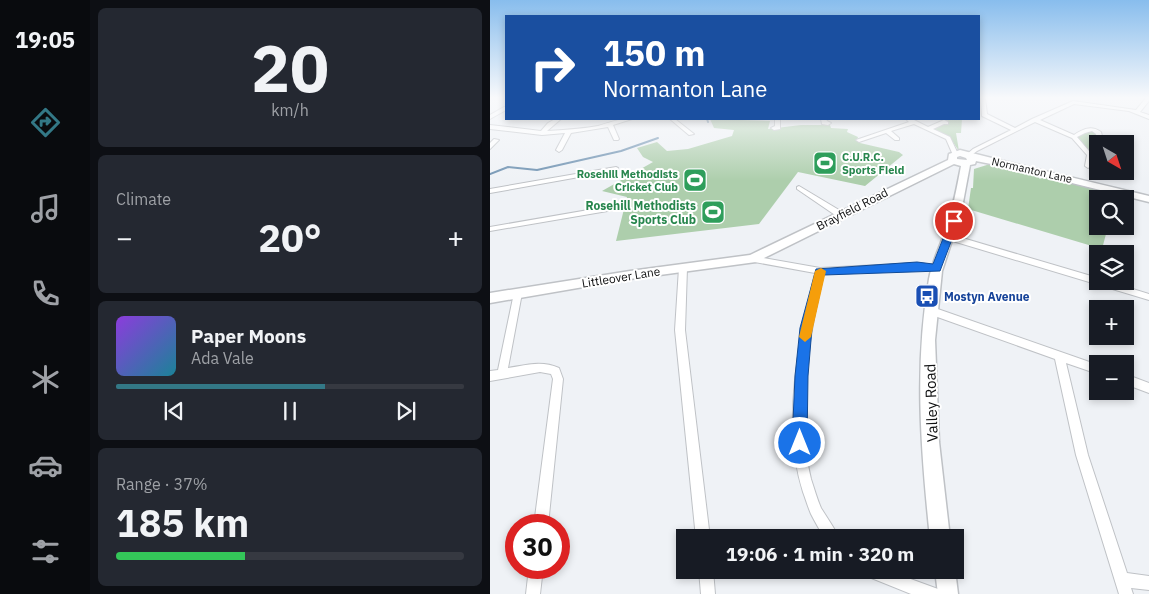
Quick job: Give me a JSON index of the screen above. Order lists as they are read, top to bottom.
{
  "streets": {
    "street": [
      "Normanton Lane",
      "Brayfield Road",
      "Littleover Lane",
      "Valley Road"
    ]
  },
  "crossings": [
    ["Normanton Lane", "Brayfield Road"],
    ["Brayfield Road", "Littleover Lane"]
  ],
  "places": {
    "sports": ["C.U.R.C. Sports Field", "Rosehill Methodists Cricket Club", "Rosehill Methodists Sports Club"],
    "bus stop": ["Mostyn Avenue"]
  },
  "north": "bottom right",
  "page": {
    "tabs": "19:05",
    "tile": [
      ["20", "km/h"],
      "Climate",
      ["Range · 37%", "185 km"]
    ],
    "turn": ["150 m", "Normanton Lane"],
    "map_buttons": ["+", "−"],
    "heat": ["−", "20°", "+"],
    "song": ["Paper Moons", "Ada Vale"],
    "limit": "30",
    "trip": "19:06 · 1 min · 320 m"
  }
}
